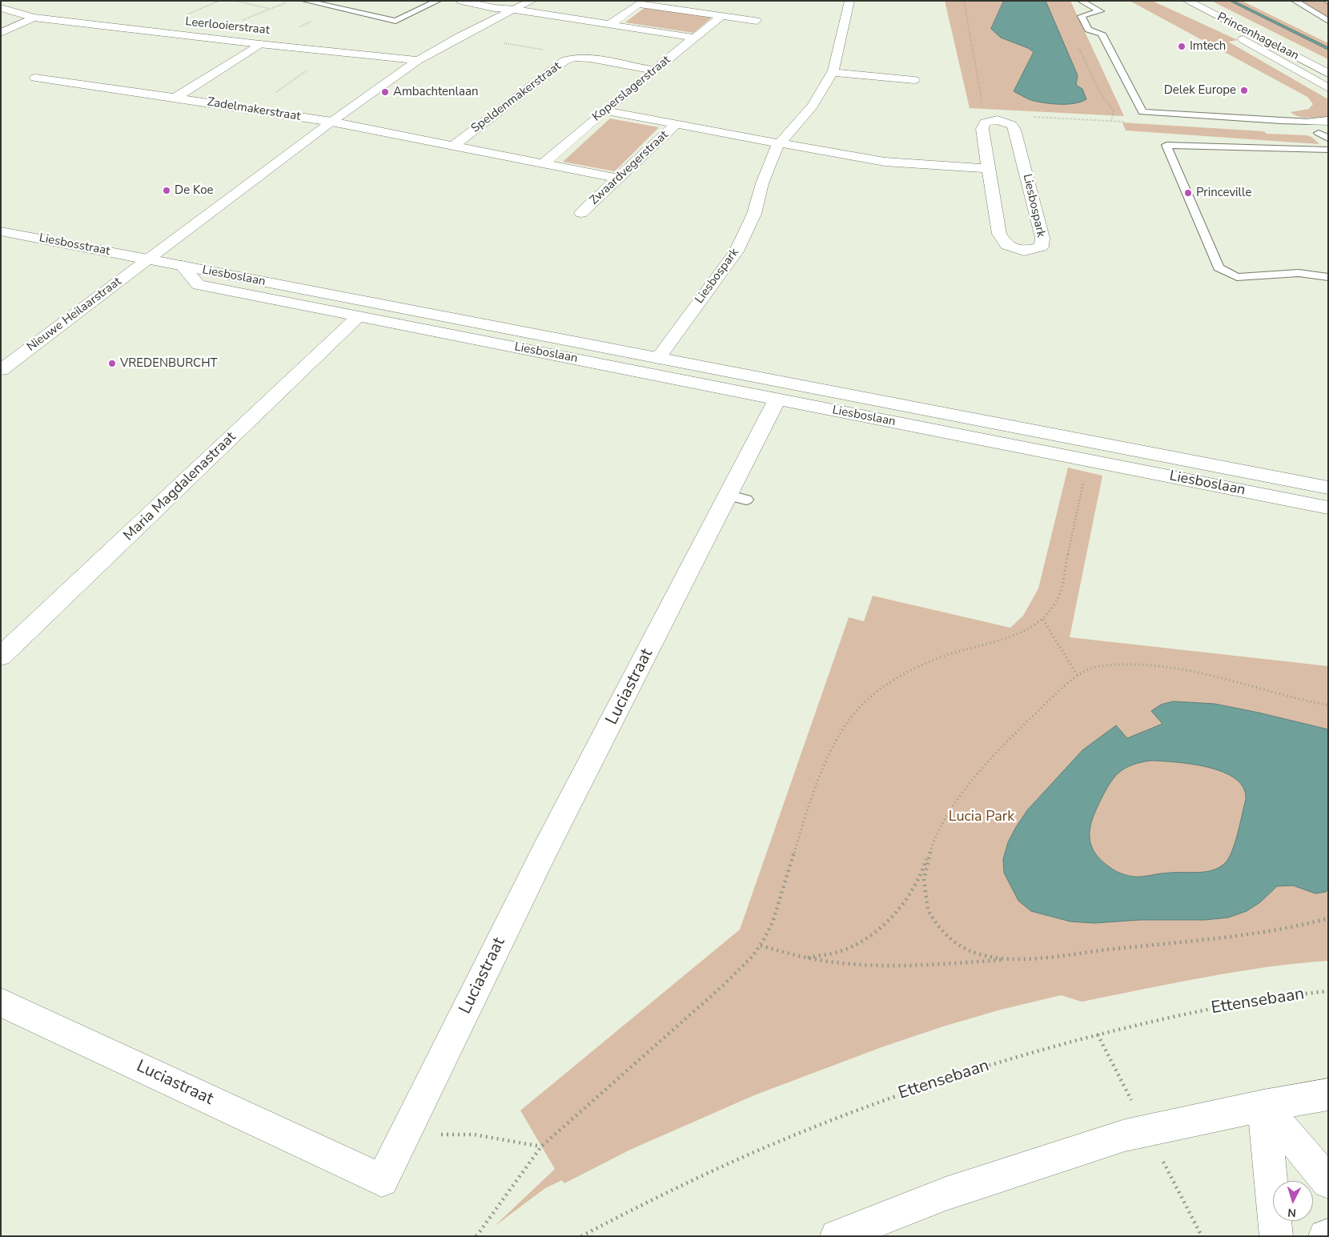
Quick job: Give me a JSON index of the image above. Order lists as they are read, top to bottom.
{
  "streets": {
    "street": [
      "Leerlooierstraat",
      "Princenhagelaan",
      "Koperslagerstraat",
      "Speldenmakerstraat",
      "Zadelmakerstraat",
      "Zwaardvegerstraat",
      "Liesbospark",
      "Liesbosstraat",
      "Liesboslaan",
      "Nieuwe Heilaarstraat",
      "Maria Magdalenastraat",
      "Luciastraat"
    ],
    "path": ["Ettensebaan"]
  },
  "crossings": [
    ["Leerlooierstraat", "Zadelmakerstraat"],
    ["Koperslagerstraat", "Speldenmakerstraat"],
    ["Koperslagerstraat", "Zwaardvegerstraat"],
    ["Speldenmakerstraat", "Zadelmakerstraat"],
    ["Speldenmakerstraat", "Zwaardvegerstraat"],
    ["Zwaardvegerstraat", "Liesbospark"],
    ["Liesbospark", "Liesboslaan"],
    ["Liesbosstraat", "Liesboslaan"],
    ["Liesbosstraat", "Nieuwe Heilaarstraat"],
    ["Liesboslaan", "Nieuwe Heilaarstraat"],
    ["Liesboslaan", "Maria Magdalenastraat"],
    ["Liesboslaan", "Luciastraat"]
  ],
  "parks": ["Lucia Park"],
  "places": [
    "Imtech",
    "Delek Europe",
    "Ambachtenlaan",
    "De Koe",
    "Princeville",
    "VREDENBURCHT"
  ],
  "north": "bottom"
}
